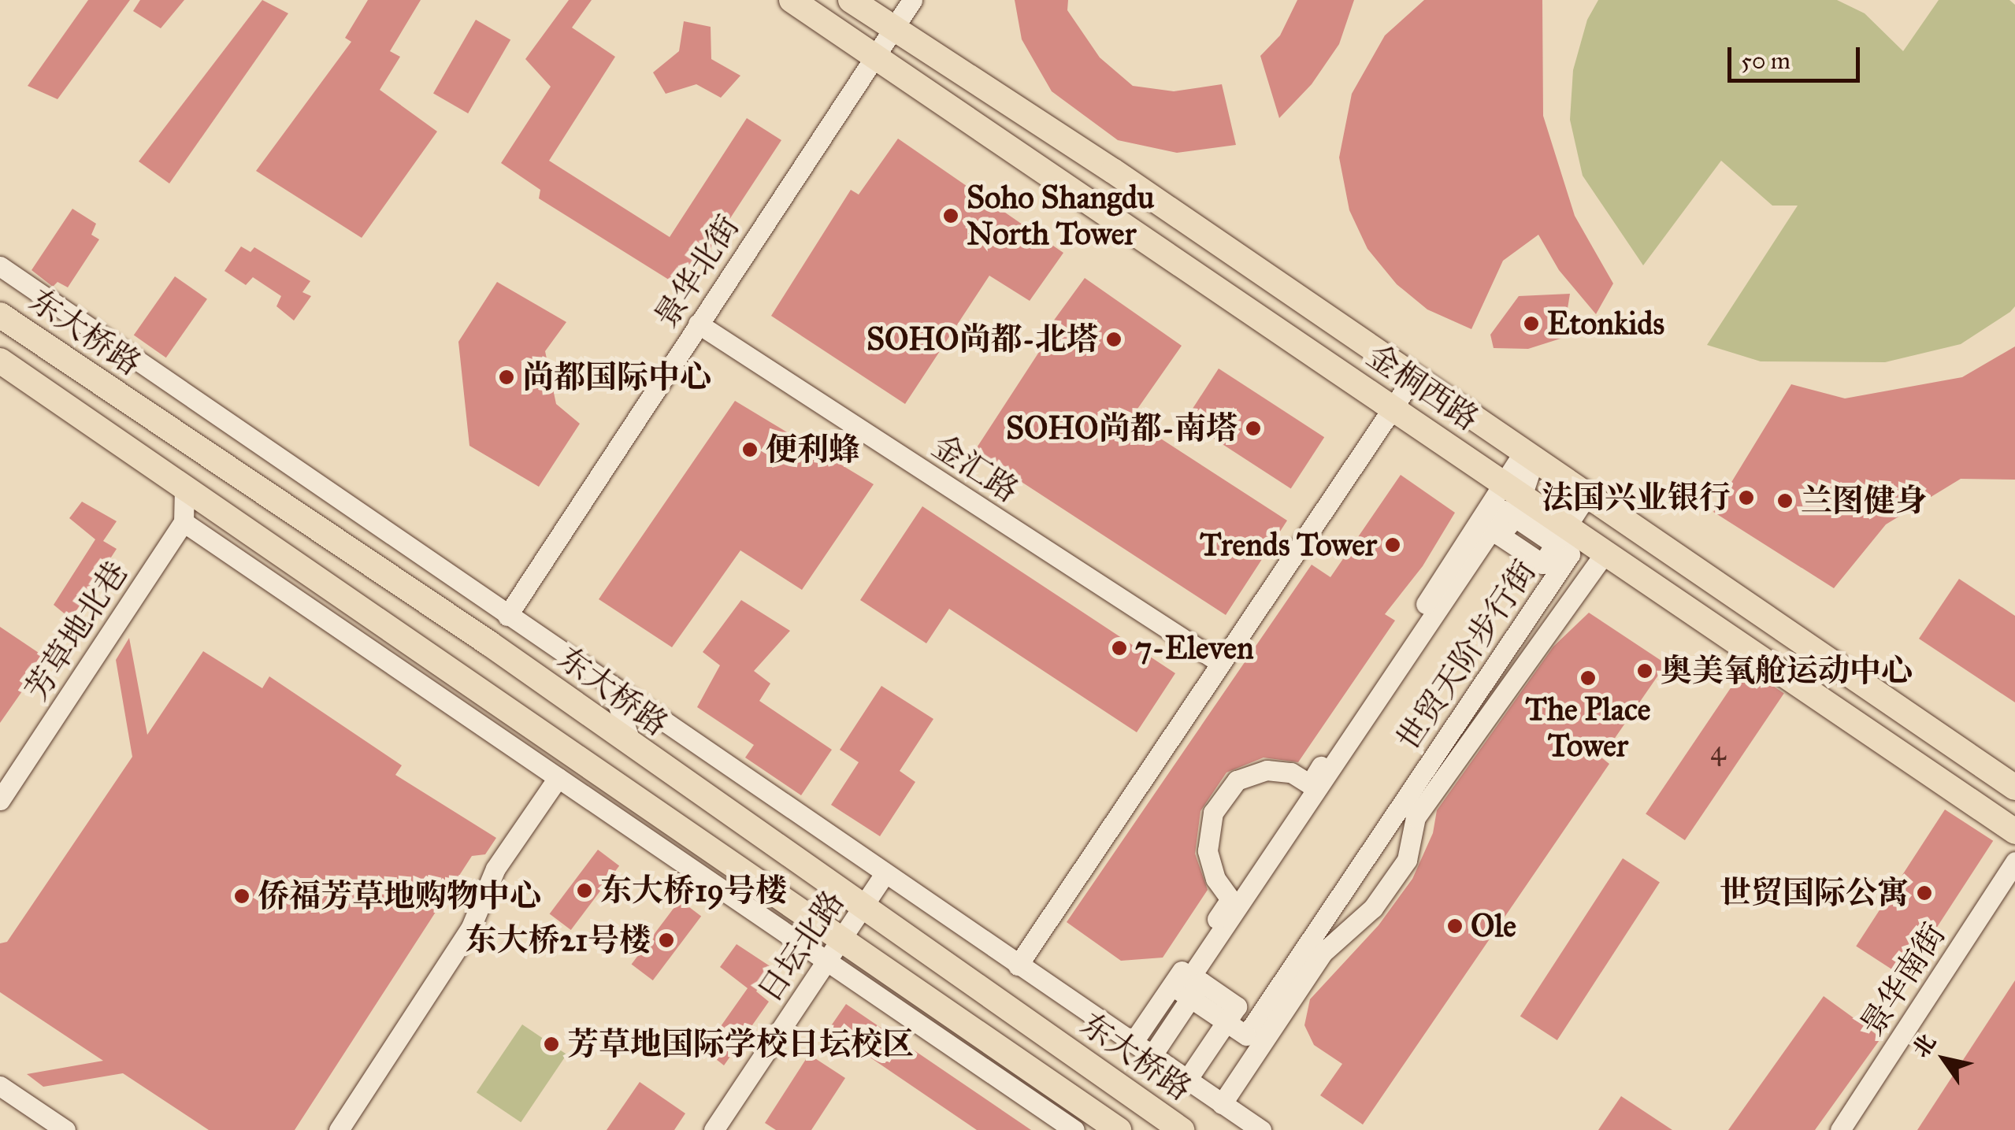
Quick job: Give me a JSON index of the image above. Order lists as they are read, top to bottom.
{
  "streets": {
    "main road": ["东大桥路", "金桐西路"],
    "street": [
      "景华北街",
      "金汇路",
      "芳草地北巷",
      "世贸天阶步行街",
      "日坛北路",
      "景华南街"
    ]
  },
  "crossings": [
    ["景华北街", "金桐西路"],
    ["景华北街", "金汇路"],
    ["东大桥路", "日坛北路"],
    ["金桐西路", "世贸天阶步行街"]
  ],
  "places": [
    "Soho Shangdu North Tower",
    "Etonkids",
    "SOHO尚都-北塔",
    "尚都国际中心",
    "SOHO尚都-南塔",
    "便利蜂",
    "法国兴业银行",
    "兰图健身",
    "Trends Tower",
    "7-Eleven",
    "奥美氧舱运动中心",
    "The Place Tower",
    "东大桥19号楼",
    "世贸国际公寓",
    "侨福芳草地购物中心",
    "Ole",
    "东大桥21号楼",
    "芳草地国际学校日坛校区"
  ],
  "house_numbers": ["4"],
  "scale_bar": "50 m",
  "north": "top left"
}
